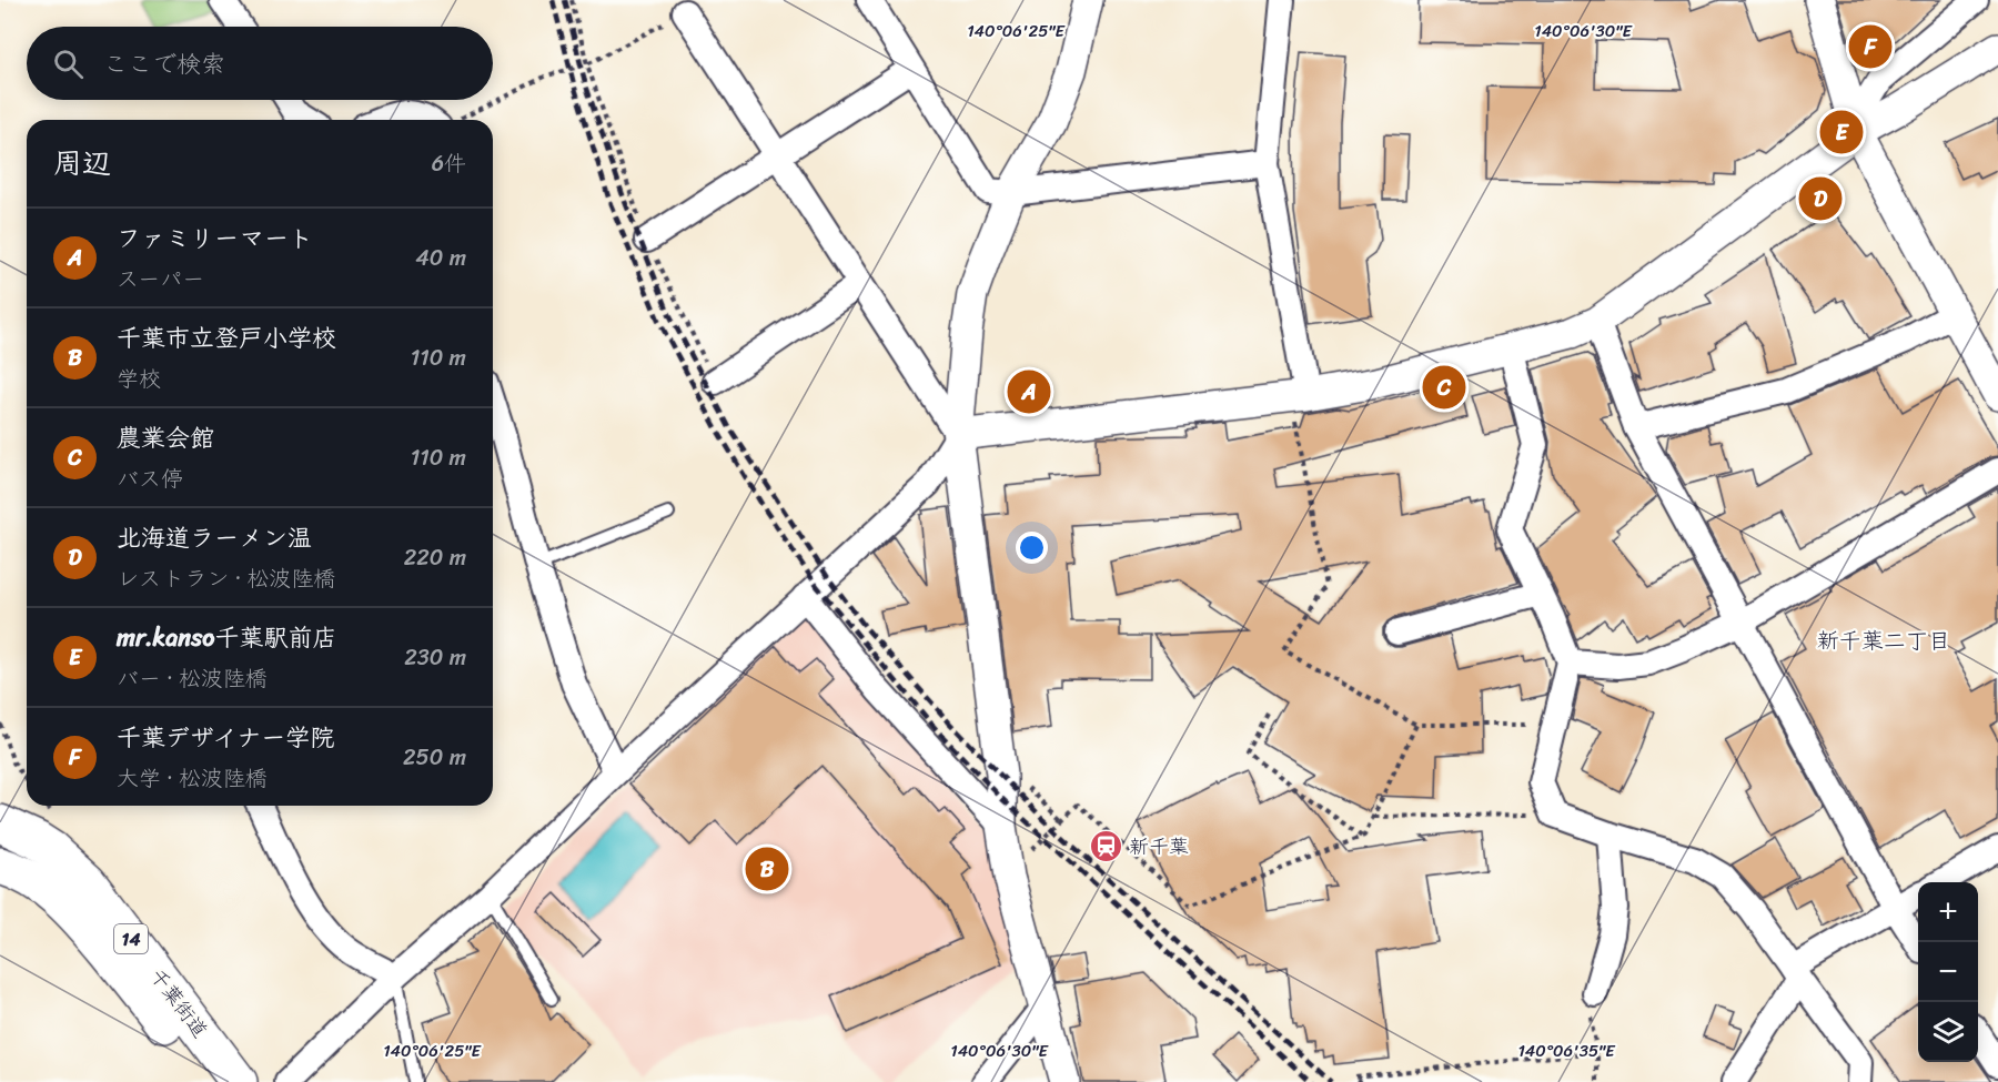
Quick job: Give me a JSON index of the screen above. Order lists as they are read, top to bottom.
{
  "streets": {
    "highway": ["14", "千葉街道"]
  },
  "districts": ["新千葉二丁目"],
  "places": {
    "station": ["新千葉"]
  },
  "page": {
    "pins": [
      "F",
      "E",
      "D",
      "C",
      "A",
      "B"
    ],
    "search": "ここで検索",
    "heading": ["周辺", "6件"],
    "list": [
      {
        "mark": "A",
        "name": "ファミリーマート",
        "note": "スーパー",
        "value": "40 m"
      },
      {
        "mark": "B",
        "name": "千葉市立登戸小学校",
        "note": "学校",
        "value": "110 m"
      },
      {
        "mark": "C",
        "name": "農業会館",
        "note": "バス停",
        "value": "110 m"
      },
      {
        "mark": "D",
        "name": "北海道ラーメン温",
        "note": "レストラン · 松波陸橋",
        "value": "220 m"
      },
      {
        "mark": "E",
        "name": "mr.kanso千葉駅前店",
        "note": "バー · 松波陸橋",
        "value": "230 m"
      },
      {
        "mark": "F",
        "name": "千葉デザイナー学院",
        "note": "大学 · 松波陸橋",
        "value": "250 m"
      }
    ],
    "map_buttons": ["+", "−"]
  },
  "coordinates": ["140°06'25\"E", "140°06'30\"E", "140°06'35\"E"]
}
